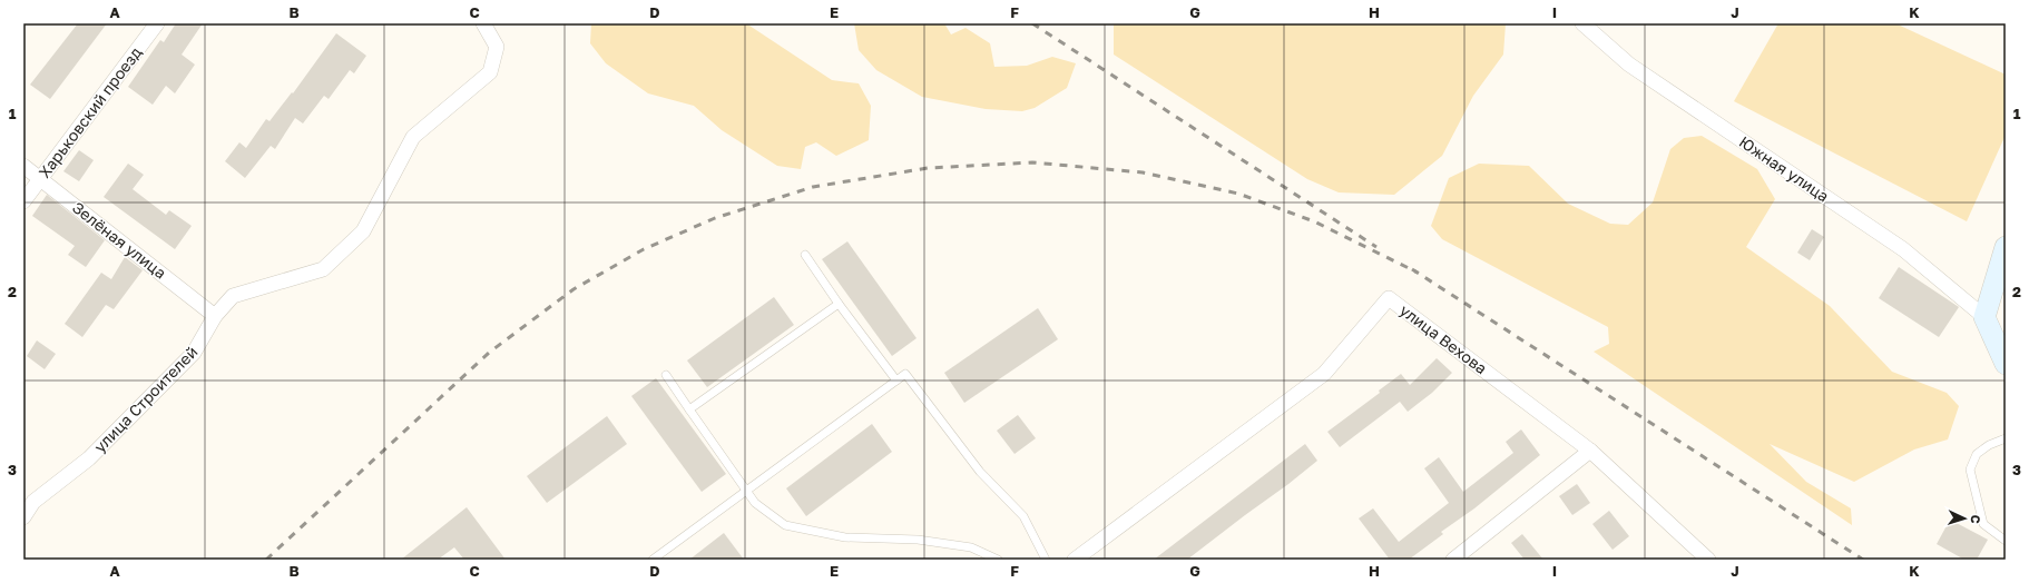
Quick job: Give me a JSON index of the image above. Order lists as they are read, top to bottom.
{
  "streets": {
    "street": [
      "Харьковский проезд",
      "Южная улица",
      "Зелёная улица",
      "улица Вехова",
      "улица Строителей"
    ]
  },
  "crossings": [
    ["Харьковский проезд", "Зелёная улица"],
    ["Зелёная улица", "улица Строителей"]
  ],
  "north": "right",
  "grid": {
    "columns": [
      "A",
      "B",
      "C",
      "D",
      "E",
      "F",
      "G",
      "H",
      "I",
      "J",
      "K"
    ],
    "rows": ["1", "2", "3"]
  }
}
